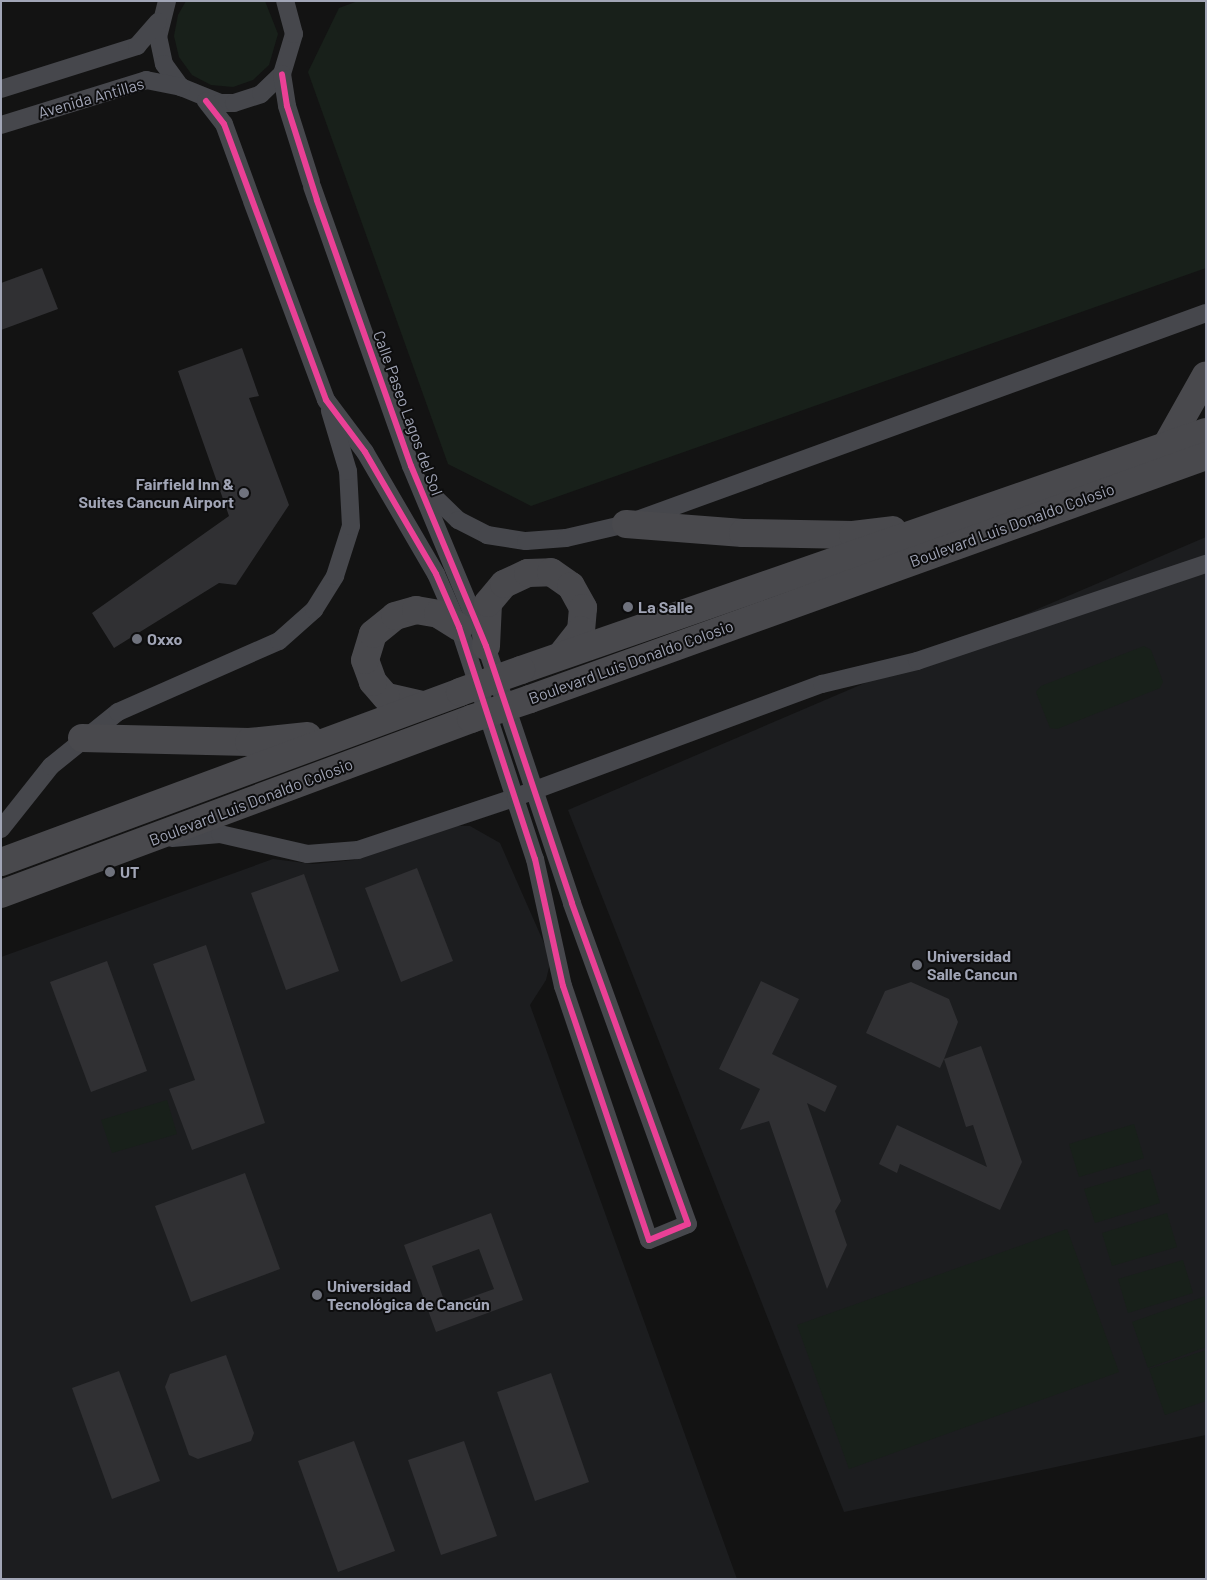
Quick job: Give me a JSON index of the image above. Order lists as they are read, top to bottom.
{
  "streets": {
    "main road": ["Boulevard Luis Donaldo Colosio"],
    "street": ["Avenida Antillas", "Calle Paseo Lagos del Sol"]
  },
  "places": [
    "Fairfield Inn & Suites Cancun Airport",
    "La Salle",
    "Oxxo",
    "UT",
    "Universidad Salle Cancun",
    "Universidad Tecnológica de Cancún"
  ]
}
